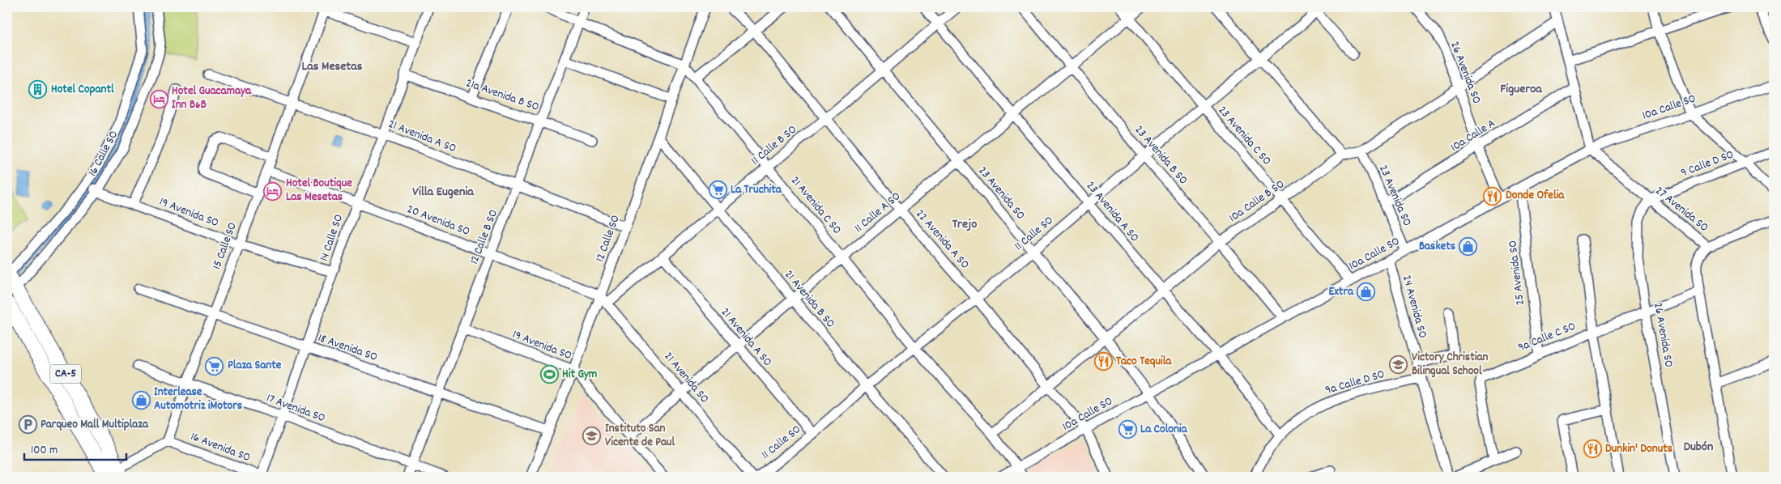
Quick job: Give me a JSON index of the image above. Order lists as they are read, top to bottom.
{
  "streets": {
    "highway": ["CA-5"],
    "street": [
      "26 Avenida SO",
      "21a Avenida B SO",
      "10a Calle SO",
      "23 Avenida C SO",
      "10a Calle A",
      "21 Avenida A SO",
      "11 Calle B SO",
      "16 Calle SO",
      "23 Avenida B SO",
      "9 Calle D SO",
      "23 Avenida SO",
      "10a Calle B SO",
      "21 Avenida C SO",
      "27 Avenida SO",
      "23 Avenida A SO",
      "19 Avenida SO",
      "11 Calle A SO",
      "20 Avenida SO",
      "11 Calle SO",
      "12 Calle B SO",
      "14 Calle SO",
      "12 Calle SO",
      "22 Avenida A SO",
      "15 Calle SO",
      "25 Avenida SO",
      "21 Avenida B SO",
      "24 Avenida SO",
      "9a Calle C SO",
      "18 Avenida SO",
      "21 Avenida SO",
      "9a Calle D SO",
      "17 Avenida SO",
      "16 Avenida SO"
    ]
  },
  "crossings": [
    ["26 Avenida SO", "10a Calle SO"],
    ["26 Avenida SO", "10a Calle A"],
    ["26 Avenida SO", "9 Calle D SO"],
    ["26 Avenida SO", "10a Calle B SO"],
    ["26 Avenida SO", "27 Avenida SO"],
    ["26 Avenida SO", "9a Calle C SO"],
    ["21a Avenida B SO", "12 Calle B SO"],
    ["21a Avenida B SO", "14 Calle SO"],
    ["10a Calle SO", "23 Avenida C SO"],
    ["10a Calle SO", "23 Avenida B SO"],
    ["10a Calle SO", "23 Avenida SO"],
    ["10a Calle SO", "21 Avenida C SO"],
    ["10a Calle SO", "27 Avenida SO"],
    ["10a Calle SO", "23 Avenida A SO"],
    ["10a Calle SO", "22 Avenida A SO"],
    ["10a Calle SO", "25 Avenida SO"],
    ["10a Calle SO", "24 Avenida SO"],
    ["23 Avenida C SO", "10a Calle B SO"],
    ["23 Avenida C SO", "11 Calle A SO"],
    ["23 Avenida C SO", "11 Calle SO"],
    ["10a Calle A", "23 Avenida SO"],
    ["21 Avenida A SO", "11 Calle B SO"],
    ["21 Avenida A SO", "11 Calle A SO"],
    ["21 Avenida A SO", "11 Calle SO"],
    ["21 Avenida A SO", "12 Calle B SO"],
    ["21 Avenida A SO", "14 Calle SO"],
    ["21 Avenida A SO", "12 Calle SO"],
    ["21 Avenida A SO", "15 Calle SO"],
    ["11 Calle B SO", "23 Avenida SO"],
    ["11 Calle B SO", "21 Avenida C SO"],
    ["11 Calle B SO", "23 Avenida A SO"],
    ["11 Calle B SO", "20 Avenida SO"],
    ["11 Calle B SO", "12 Calle SO"],
    ["11 Calle B SO", "22 Avenida A SO"],
    ["11 Calle B SO", "21 Avenida B SO"],
    ["11 Calle B SO", "21 Avenida SO"],
    ["16 Calle SO", "19 Avenida SO"],
    ["16 Calle SO", "CA-5"],
    ["23 Avenida B SO", "10a Calle B SO"],
    ["23 Avenida B SO", "11 Calle A SO"],
    ["23 Avenida B SO", "11 Calle SO"],
    ["9 Calle D SO", "27 Avenida SO"],
    ["23 Avenida SO", "10a Calle B SO"],
    ["23 Avenida SO", "11 Calle A SO"],
    ["23 Avenida SO", "11 Calle SO"],
    ["10a Calle B SO", "21 Avenida C SO"],
    ["10a Calle B SO", "23 Avenida A SO"],
    ["10a Calle B SO", "22 Avenida A SO"],
    ["21 Avenida C SO", "11 Calle A SO"],
    ["21 Avenida C SO", "11 Calle SO"],
    ["21 Avenida C SO", "12 Calle B SO"],
    ["21 Avenida C SO", "12 Calle SO"],
    ["27 Avenida SO", "9a Calle C SO"],
    ["23 Avenida A SO", "11 Calle A SO"],
    ["23 Avenida A SO", "11 Calle SO"],
    ["23 Avenida A SO", "9a Calle D SO"],
    ["19 Avenida SO", "11 Calle A SO"],
    ["19 Avenida SO", "12 Calle B SO"],
    ["19 Avenida SO", "14 Calle SO"],
    ["19 Avenida SO", "12 Calle SO"],
    ["19 Avenida SO", "15 Calle SO"],
    ["11 Calle A SO", "22 Avenida A SO"],
    ["11 Calle A SO", "21 Avenida B SO"],
    ["11 Calle A SO", "21 Avenida SO"],
    ["20 Avenida SO", "12 Calle B SO"],
    ["20 Avenida SO", "14 Calle SO"],
    ["20 Avenida SO", "12 Calle SO"],
    ["20 Avenida SO", "15 Calle SO"],
    ["20 Avenida SO", "21 Avenida SO"],
    ["11 Calle SO", "22 Avenida A SO"],
    ["11 Calle SO", "21 Avenida B SO"],
    ["12 Calle B SO", "18 Avenida SO"],
    ["12 Calle B SO", "17 Avenida SO"],
    ["14 Calle SO", "18 Avenida SO"],
    ["14 Calle SO", "17 Avenida SO"],
    ["14 Calle SO", "16 Avenida SO"],
    ["12 Calle SO", "21 Avenida B SO"],
    ["12 Calle SO", "18 Avenida SO"],
    ["12 Calle SO", "21 Avenida SO"],
    ["15 Calle SO", "18 Avenida SO"],
    ["15 Calle SO", "17 Avenida SO"],
    ["15 Calle SO", "16 Avenida SO"],
    ["25 Avenida SO", "9a Calle C SO"],
    ["24 Avenida SO", "9a Calle D SO"]
  ],
  "districts": [
    "Las Mesetas",
    "Figueroa",
    "Villa Eugenia",
    "Trejo",
    "Dubón"
  ],
  "places": {
    "building": ["Hotel Copantl"],
    "hotel": ["Hotel Guacamaya Inn B&B", "Hotel Boutique Las Mesetas"],
    "supermarket": ["La Truchita", "Plaza Sante", "La Colonia"],
    "restaurant": ["Donde Ofelia", "Taco Tequila", "Dunkin' Donuts"],
    "shop": ["Baskets", "Extra", "Interlease Automotriz iMotors"],
    "school or university": ["Victory Christian Bilingual School", "Instituto San Vicente de Paul"],
    "sports": ["Hit Gym"],
    "parking": ["Parqueo Mall Multiplaza"]
  },
  "scale_bar": "100 m"
}
